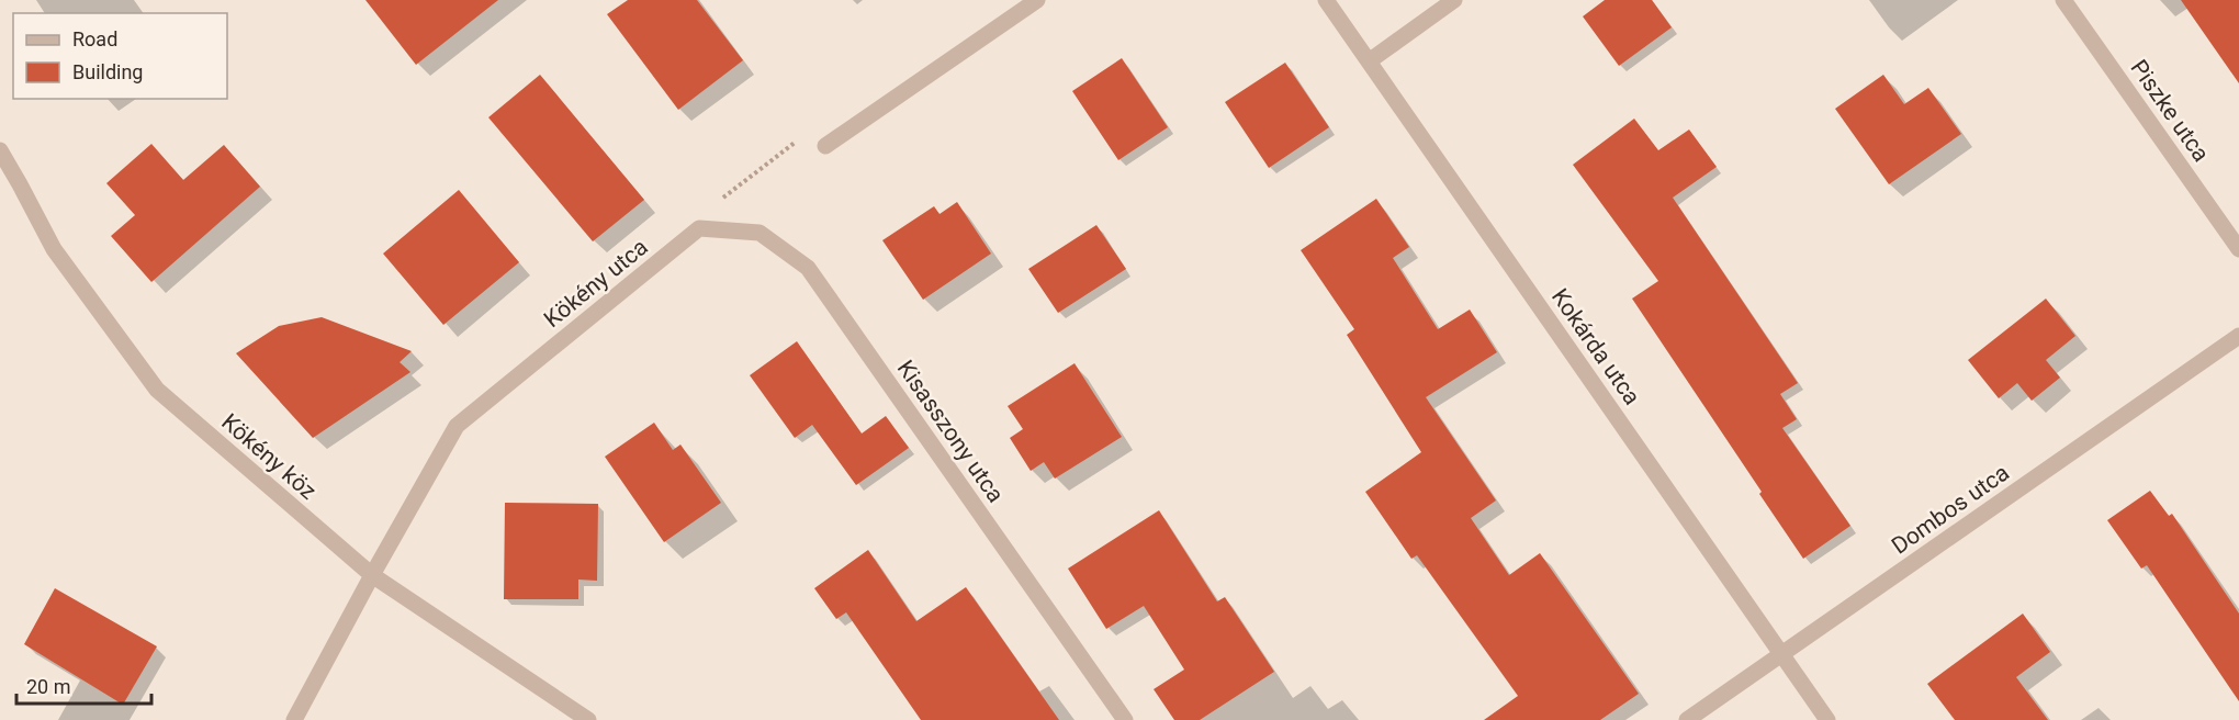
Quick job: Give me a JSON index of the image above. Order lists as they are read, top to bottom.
{
  "streets": {
    "street": [
      "Piszke utca",
      "Kökény utca",
      "Kokárda utca",
      "Kisasszony utca",
      "Kökény köz",
      "Dombos utca"
    ]
  },
  "crossings": [
    ["Kökény utca", "Kisasszony utca"],
    ["Kökény utca", "Kökény köz"],
    ["Kokárda utca", "Dombos utca"]
  ],
  "legend": ["Road", "Building"],
  "scale_bar": "20 m"
}
